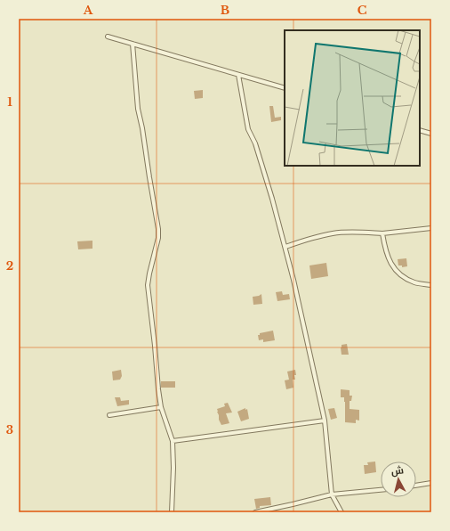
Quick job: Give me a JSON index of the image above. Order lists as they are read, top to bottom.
{
  "north": "top",
  "grid": {
    "columns": ["A", "B", "C"],
    "rows": ["1", "2", "3"]
  }
}
